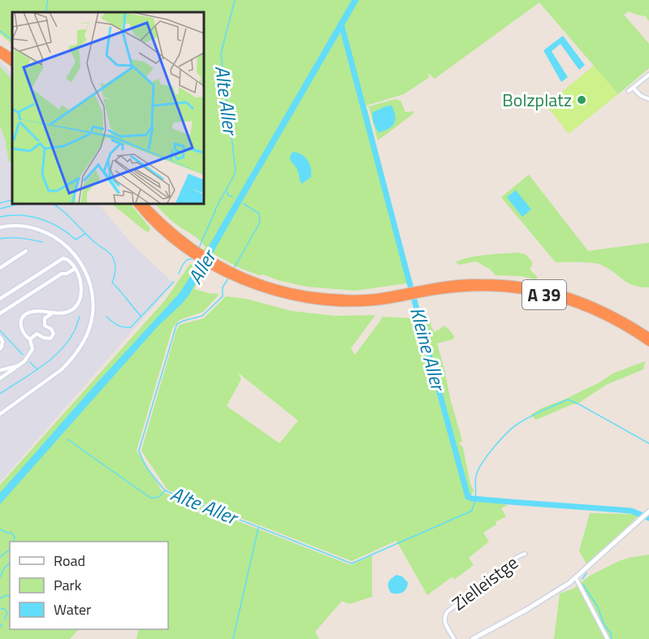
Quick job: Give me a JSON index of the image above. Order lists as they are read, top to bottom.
{
  "streets": {
    "highway": ["A 39"],
    "street": ["Zielleistge"]
  },
  "water": ["Alte Aller", "Aller", "Kleine Aller"],
  "places": ["Bolzplatz"],
  "legend": ["Road", "Park", "Water"]
}
